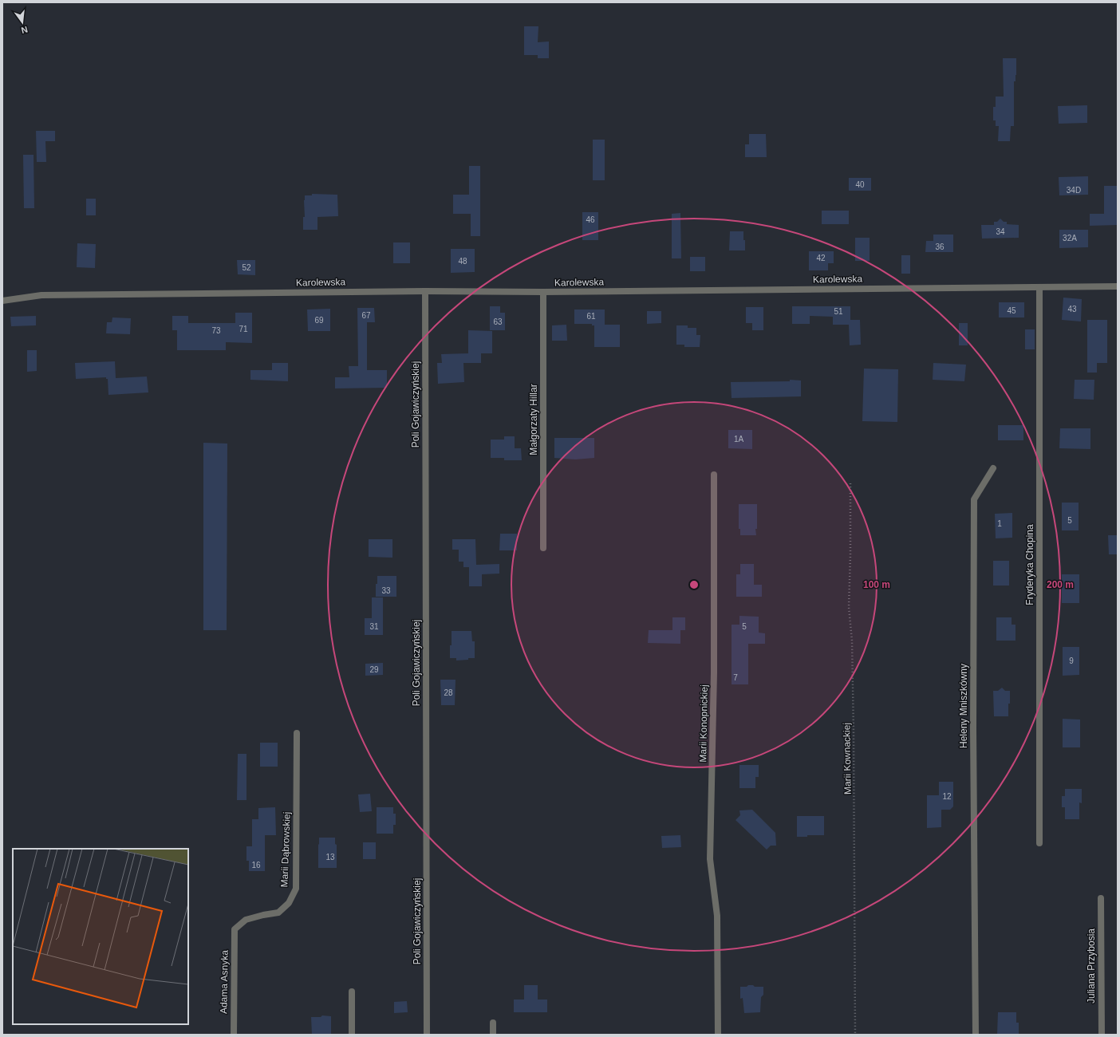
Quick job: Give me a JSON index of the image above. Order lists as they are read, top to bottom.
{
  "streets": {
    "street": [
      "Karolewska",
      "Poli Gojawiczyńskiej",
      "Małgorzaty Hillar",
      "Fryderyka Chopina",
      "Heleny Mniszkówny",
      "Marii Konopnickiej",
      "Marii Dąbrowskiej",
      "Juliana Przybosia",
      "Adama Asnyka"
    ],
    "path": ["Marii Kownackiej"]
  },
  "crossings": [
    ["Karolewska", "Poli Gojawiczyńskiej"],
    ["Karolewska", "Małgorzaty Hillar"],
    ["Karolewska", "Fryderyka Chopina"],
    ["Marii Dąbrowskiej", "Adama Asnyka"]
  ],
  "house_numbers": [
    "40",
    "34D",
    "46",
    "34",
    "32A",
    "36",
    "42",
    "48",
    "52",
    "43",
    "45",
    "51",
    "67",
    "61",
    "69",
    "63",
    "71",
    "73",
    "1A",
    "5",
    "1",
    "33",
    "31",
    "5",
    "9",
    "29",
    "7",
    "28",
    "12",
    "13",
    "16"
  ],
  "north": "bottom",
  "rings": ["100 m", "200 m"]
}
